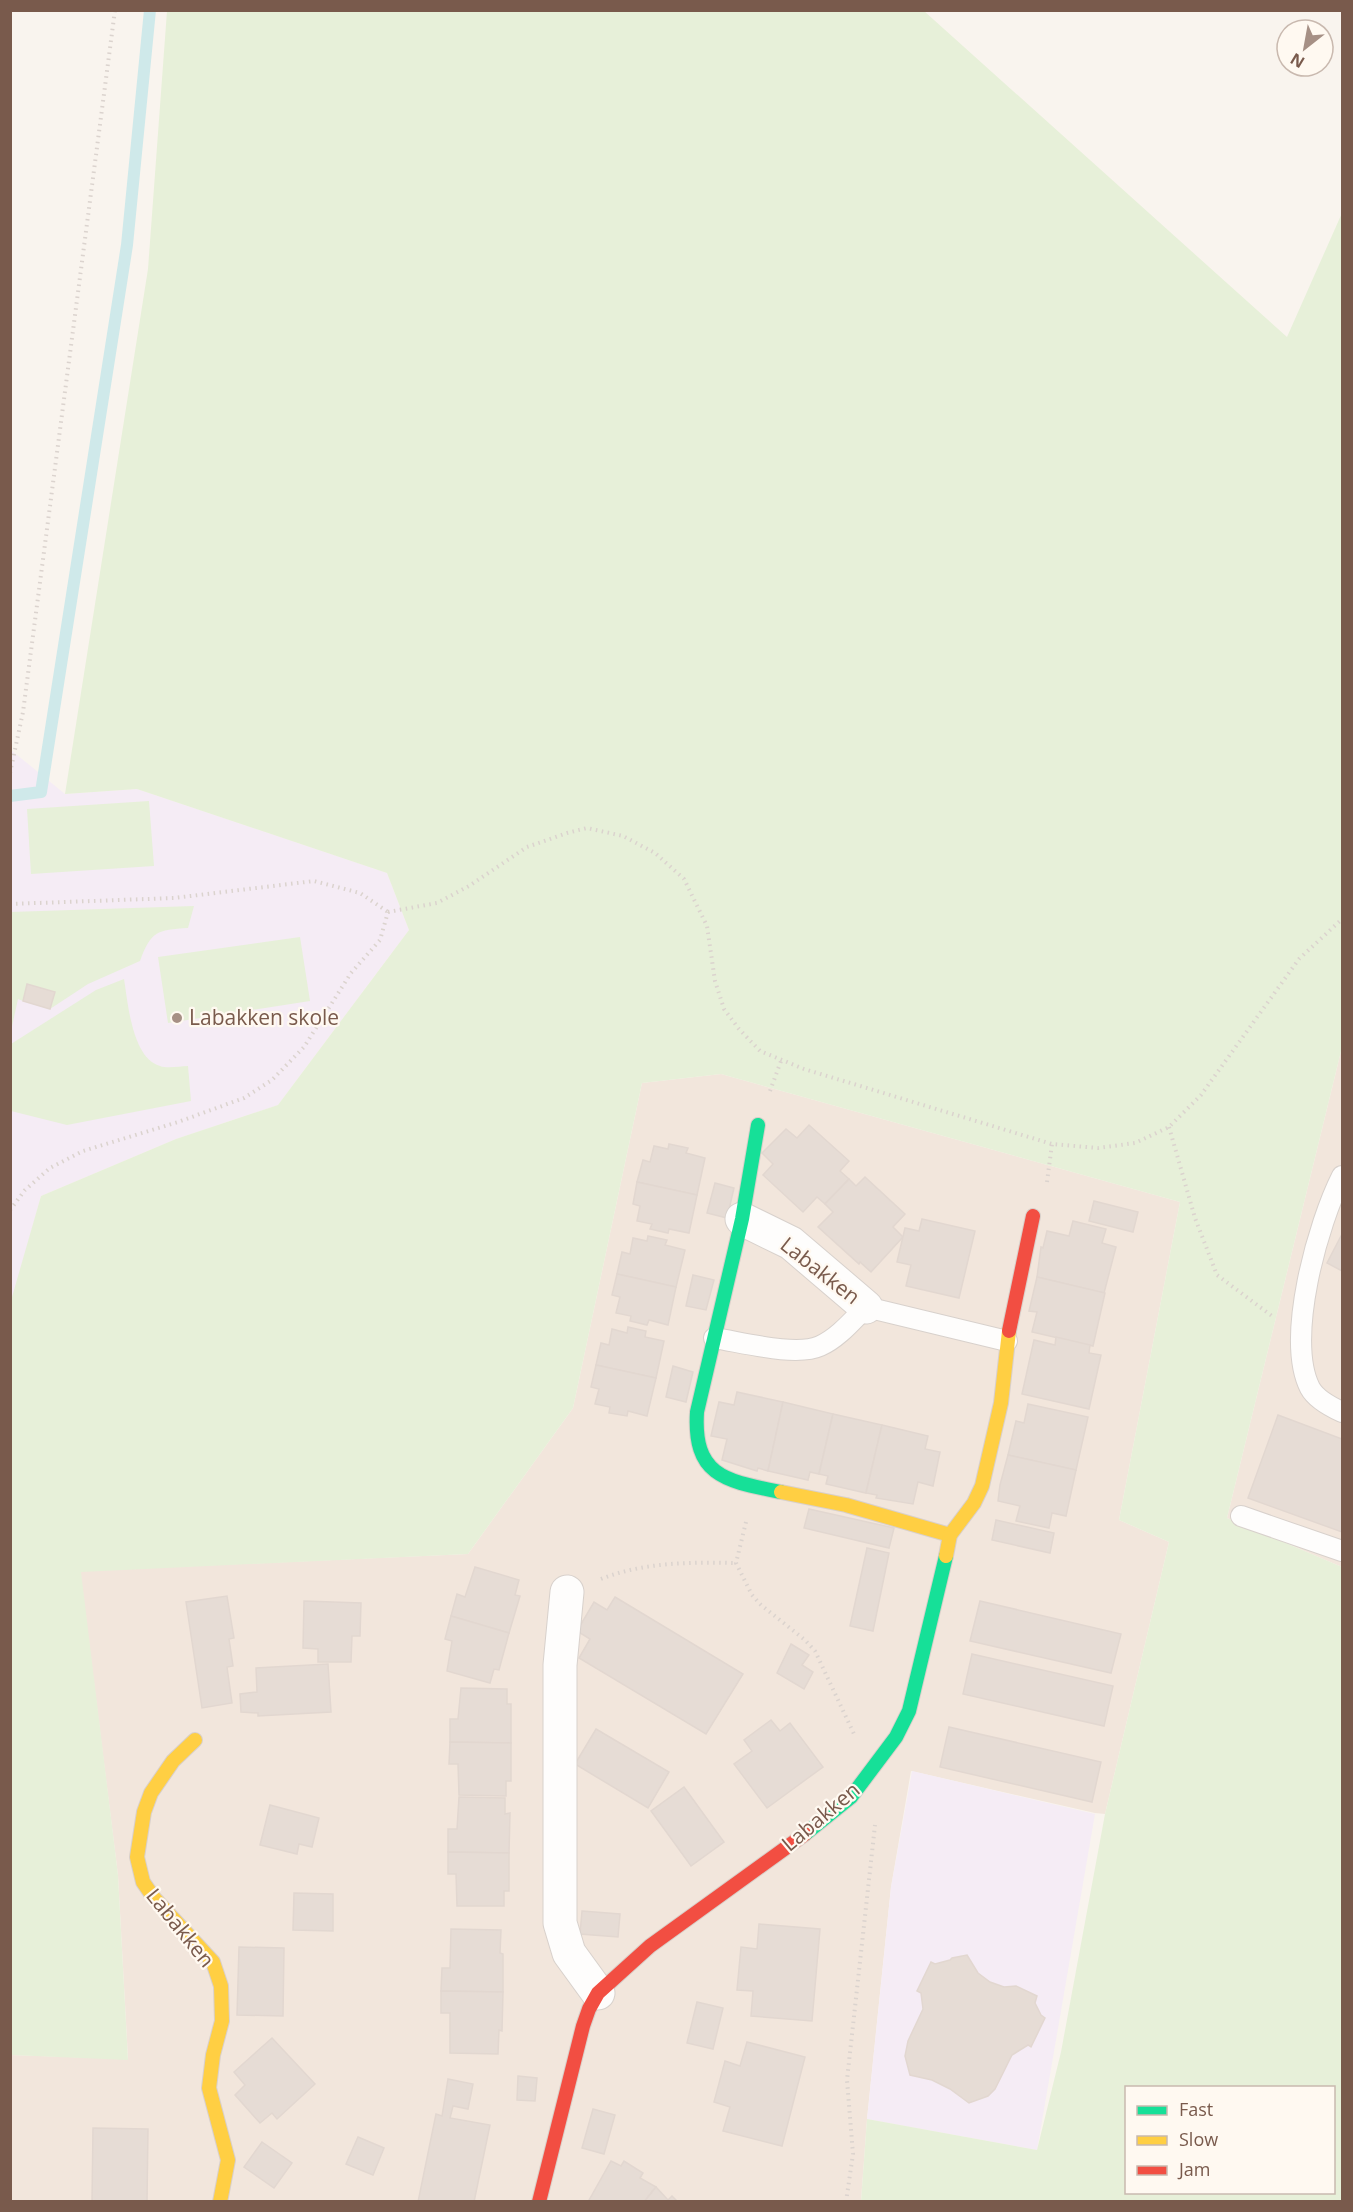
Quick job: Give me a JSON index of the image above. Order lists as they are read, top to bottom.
{
  "streets": {
    "street": ["Labakken"]
  },
  "places": ["Labakken skole"],
  "legend": ["Fast", "Slow", "Jam"],
  "north": "bottom left"
}
